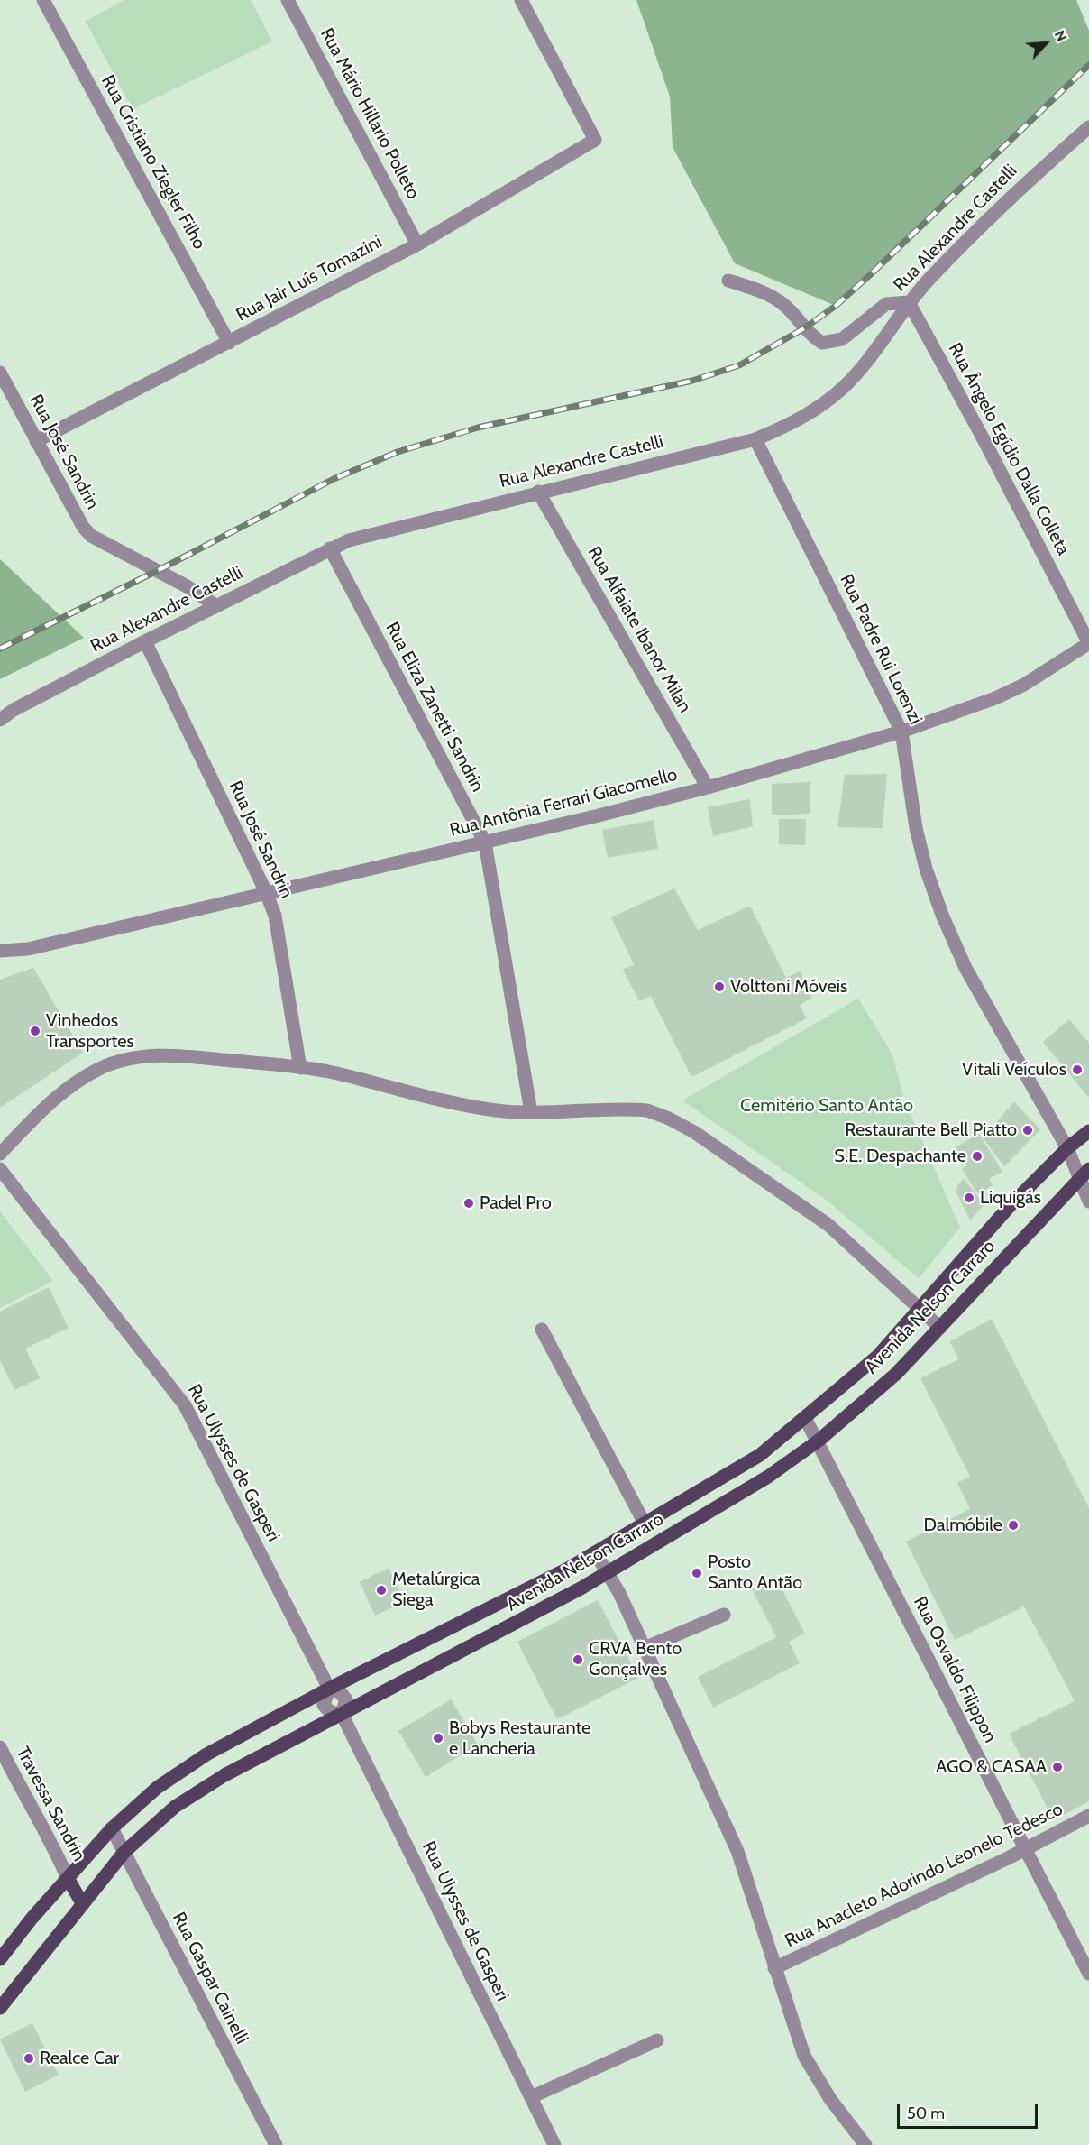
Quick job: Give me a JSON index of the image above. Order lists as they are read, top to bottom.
{
  "streets": {
    "main road": ["Avenida Nelson Carraro"],
    "street": [
      "Rua Mário Hillario Polleto",
      "Rua Cristiano Ziegler Filho",
      "Rua Alexandre Castelli",
      "Rua Jair Luís Tomazini",
      "Rua Ângelo Egídio Dalla Colleta",
      "Rua José Sandrin",
      "Rua Alfaiate Ibanor Milan",
      "Rua Padre Rui Lorenzi",
      "Rua Eliza Zanetti Sandrin",
      "Rua Antônia Ferrari Giacomello",
      "Rua Ulysses de Gasperi",
      "Rua Osvaldo Filippon",
      "Travessa Sandrin",
      "Rua Anacleto Adorindo Leonelo Tedesco",
      "Rua Gaspar Cainelli"
    ]
  },
  "crossings": [
    ["Rua Mário Hillario Polleto", "Rua Jair Luís Tomazini"],
    ["Rua Cristiano Ziegler Filho", "Rua Jair Luís Tomazini"],
    ["Rua Alexandre Castelli", "Rua Ângelo Egídio Dalla Colleta"],
    ["Rua Alexandre Castelli", "Rua José Sandrin"],
    ["Rua Alexandre Castelli", "Rua Alfaiate Ibanor Milan"],
    ["Rua Alexandre Castelli", "Rua Padre Rui Lorenzi"],
    ["Rua Alexandre Castelli", "Rua Eliza Zanetti Sandrin"],
    ["Rua Jair Luís Tomazini", "Rua José Sandrin"],
    ["Rua Ângelo Egídio Dalla Colleta", "Rua Antônia Ferrari Giacomello"],
    ["Rua José Sandrin", "Rua Antônia Ferrari Giacomello"],
    ["Rua Alfaiate Ibanor Milan", "Rua Antônia Ferrari Giacomello"],
    ["Rua Padre Rui Lorenzi", "Rua Antônia Ferrari Giacomello"],
    ["Rua Padre Rui Lorenzi", "Avenida Nelson Carraro"],
    ["Rua Eliza Zanetti Sandrin", "Rua Antônia Ferrari Giacomello"],
    ["Avenida Nelson Carraro", "Rua Ulysses de Gasperi"],
    ["Avenida Nelson Carraro", "Rua Osvaldo Filippon"],
    ["Avenida Nelson Carraro", "Travessa Sandrin"],
    ["Avenida Nelson Carraro", "Rua Gaspar Cainelli"],
    ["Rua Osvaldo Filippon", "Rua Anacleto Adorindo Leonelo Tedesco"]
  ],
  "parks": ["Cemitério Santo Antão"],
  "places": [
    "Volttoni Móveis",
    "Vinhedos Transportes",
    "Vitali Veículos",
    "Restaurante Bell Piatto",
    "S.E. Despachante",
    "Liquigás",
    "Padel Pro",
    "Dalmóbile",
    "Posto Santo Antão",
    "Metalúrgica Siega",
    "CRVA Bento Gonçalves",
    "Bobys Restaurante e Lancheria",
    "AGO & CASAA",
    "Realce Car"
  ],
  "scale_bar": "50 m",
  "north": "top right"
}
